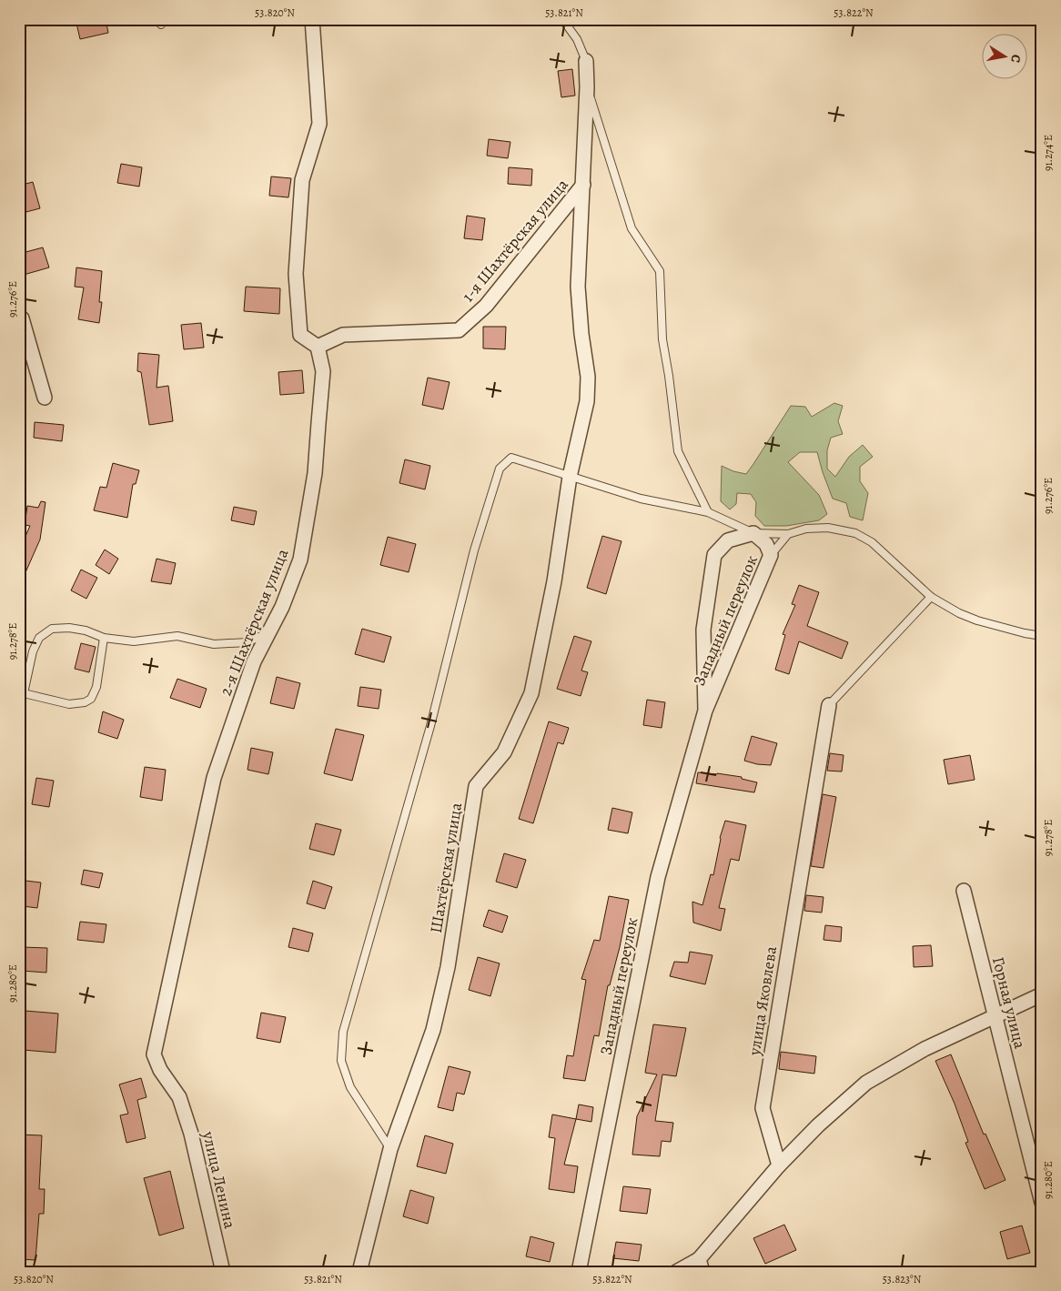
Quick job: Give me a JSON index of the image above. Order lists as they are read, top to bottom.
{
  "streets": {
    "street": [
      "1-я Шахтёрская улица",
      "Западный переулок",
      "2-я Шахтёрская улица",
      "Шахтёрская улица",
      "улица Яковлева",
      "Горная улица",
      "улица Ленина"
    ]
  },
  "crossings": [
    ["1-я Шахтёрская улица", "2-я Шахтёрская улица"],
    ["1-я Шахтёрская улица", "Шахтёрская улица"],
    ["2-я Шахтёрская улица", "улица Ленина"]
  ],
  "north": "right",
  "coordinates": [
    "53.820°N",
    "53.821°N",
    "53.822°N",
    "91.274°E",
    "91.276°E",
    "91.278°E",
    "91.280°E",
    "53.823°N"
  ]
}
